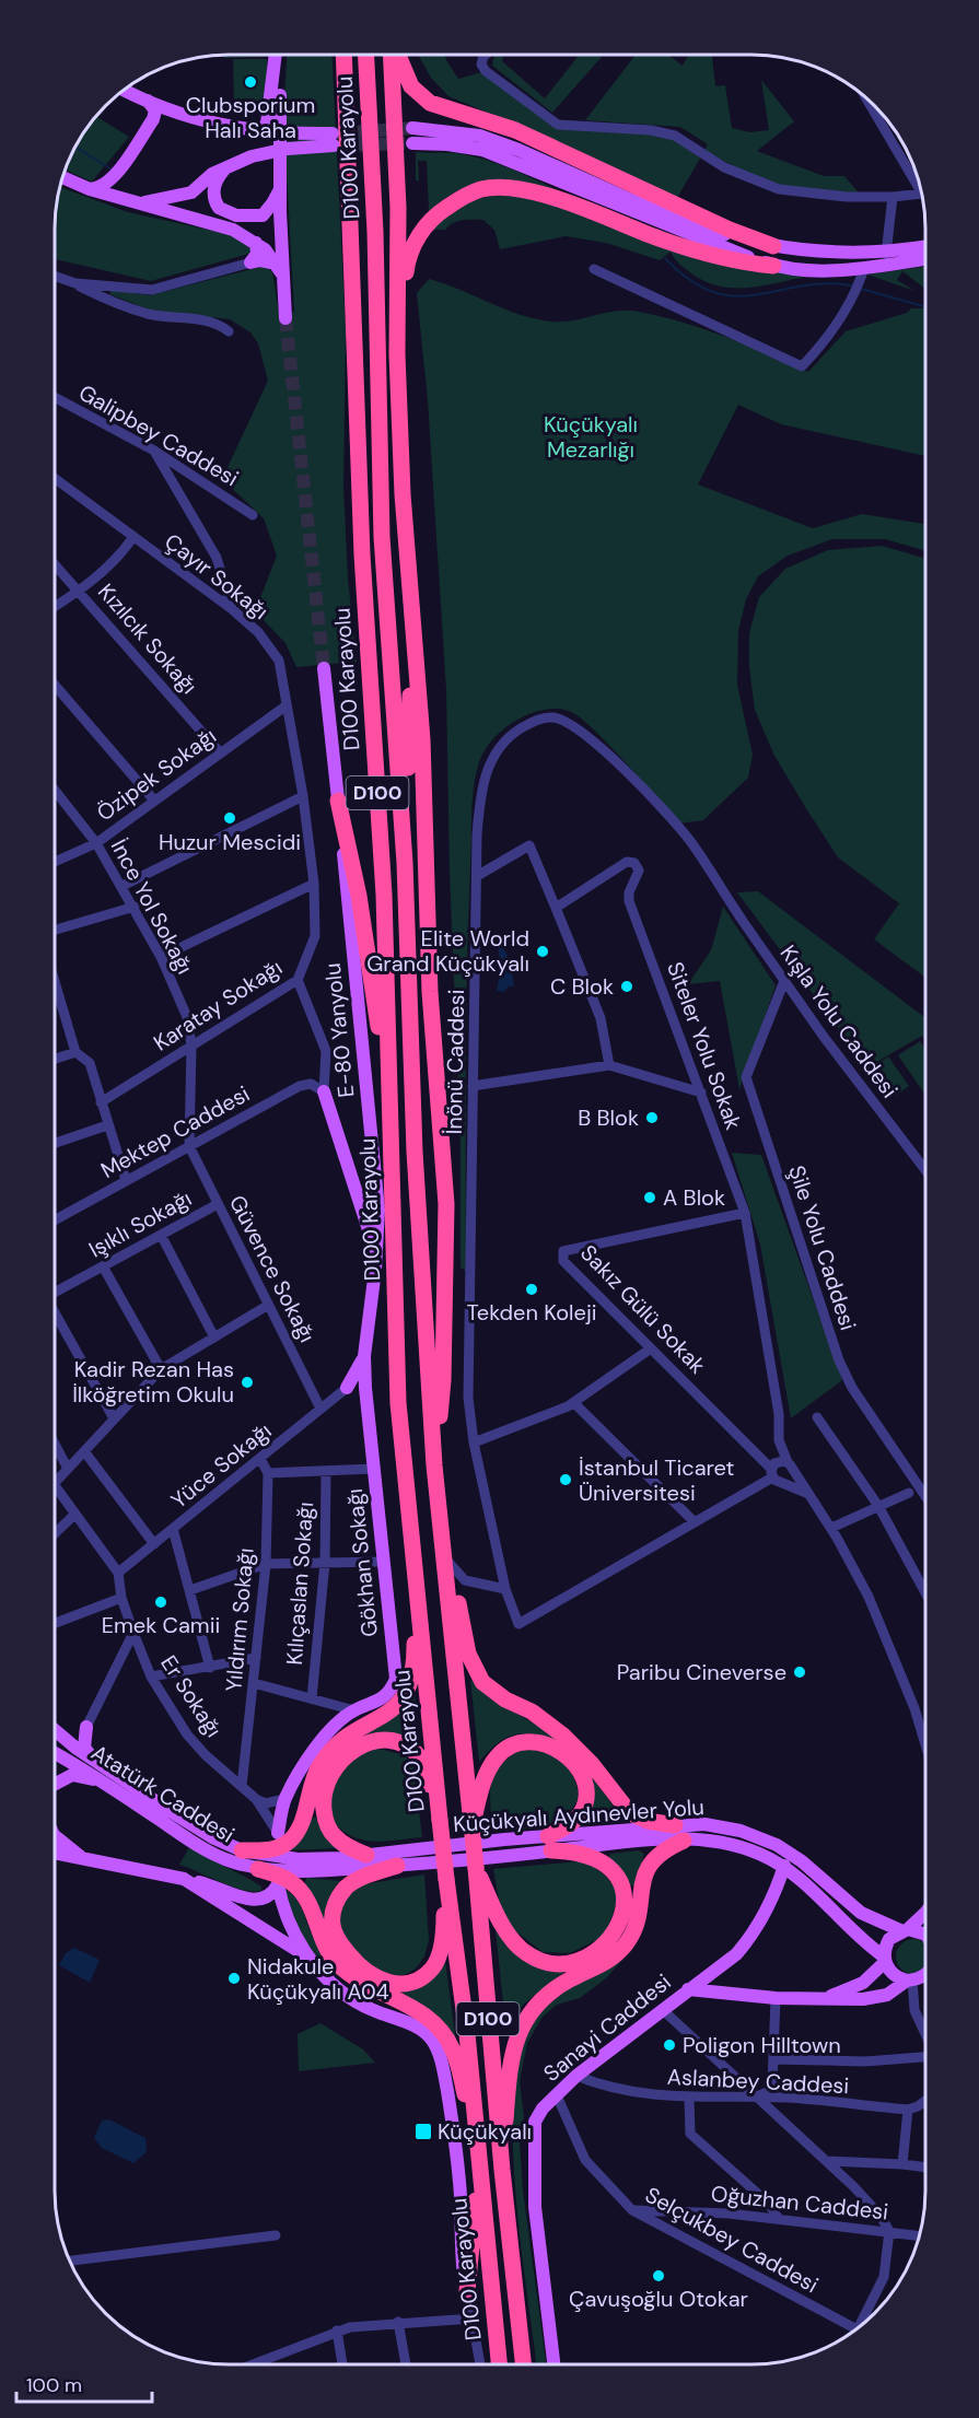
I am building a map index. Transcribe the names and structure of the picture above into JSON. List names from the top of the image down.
{
  "streets": {
    "highway": ["D100 Karayolu", "D100"],
    "main road": [
      "E-80 Yanyolu",
      "Gökhan Sokağı",
      "Atatürk Caddesi",
      "Küçükyalı Aydınevler Yolu",
      "Sanayi Caddesi"
    ],
    "street": [
      "Galipbey Caddesi",
      "Çayır Sokağı",
      "Kızılcık Sokağı",
      "Özipek Sokağı",
      "İnce Yol Sokağı",
      "Karatay Sokağı",
      "Kışla Yolu Caddesi",
      "Siteler Yolu Sokak",
      "İnönü Caddesi",
      "Mektep Caddesi",
      "Işıklı Sokağı",
      "Şile Yolu Caddesi",
      "Güvence Sokağı",
      "Sakız Gülü Sokak",
      "Yüce Sokağı",
      "Kılıçaslan Sokağı",
      "Yıldırım Sokağı",
      "Er Sokağı",
      "Aslanbey Caddesi",
      "Oğuzhan Caddesi",
      "Selçukbey Caddesi"
    ]
  },
  "crossings": [
    ["Çayır Sokağı", "Özipek Sokağı"],
    ["Çayır Sokağı", "Karatay Sokağı"],
    ["Kızılcık Sokağı", "Özipek Sokağı"],
    ["Özipek Sokağı", "İnce Yol Sokağı"],
    ["İnce Yol Sokağı", "Karatay Sokağı"],
    ["İnce Yol Sokağı", "Mektep Caddesi"],
    ["İnce Yol Sokağı", "Güvence Sokağı"],
    ["Kışla Yolu Caddesi", "İnönü Caddesi"],
    ["Kışla Yolu Caddesi", "Şile Yolu Caddesi"],
    ["E-80 Yanyolu", "Gökhan Sokağı"],
    ["Siteler Yolu Sokak", "Sakız Gülü Sokak"],
    ["Mektep Caddesi", "Güvence Sokağı"],
    ["Işıklı Sokağı", "Güvence Sokağı"],
    ["Güvence Sokağı", "Yüce Sokağı"],
    ["Yüce Sokağı", "Yıldırım Sokağı"],
    ["Yüce Sokağı", "Er Sokağı"],
    ["Yıldırım Sokağı", "Er Sokağı"],
    ["Atatürk Caddesi", "Küçükyalı Aydınevler Yolu"],
    ["Küçükyalı Aydınevler Yolu", "Sanayi Caddesi"],
    ["Sanayi Caddesi", "Aslanbey Caddesi"],
    ["Sanayi Caddesi", "Selçukbey Caddesi"],
    ["Oğuzhan Caddesi", "Selçukbey Caddesi"]
  ],
  "parks": ["Küçükyalı Mezarlığı"],
  "places": {
    "other": [
      "Clubsporium Halı Saha",
      "Huzur Mescidi",
      "Elite World Grand Küçükyalı",
      "C Blok",
      "B Blok",
      "A Blok",
      "Tekden Koleji",
      "Kadir Rezan Has İlköğretim Okulu",
      "İstanbul Ticaret Üniversitesi",
      "Emek Camii",
      "Paribu Cineverse",
      "Nidakule Küçükyalı A04",
      "Poligon Hilltown",
      "Çavuşoğlu Otokar"
    ],
    "transit": ["Küçükyalı"]
  },
  "scale_bar": "100 m"
}
